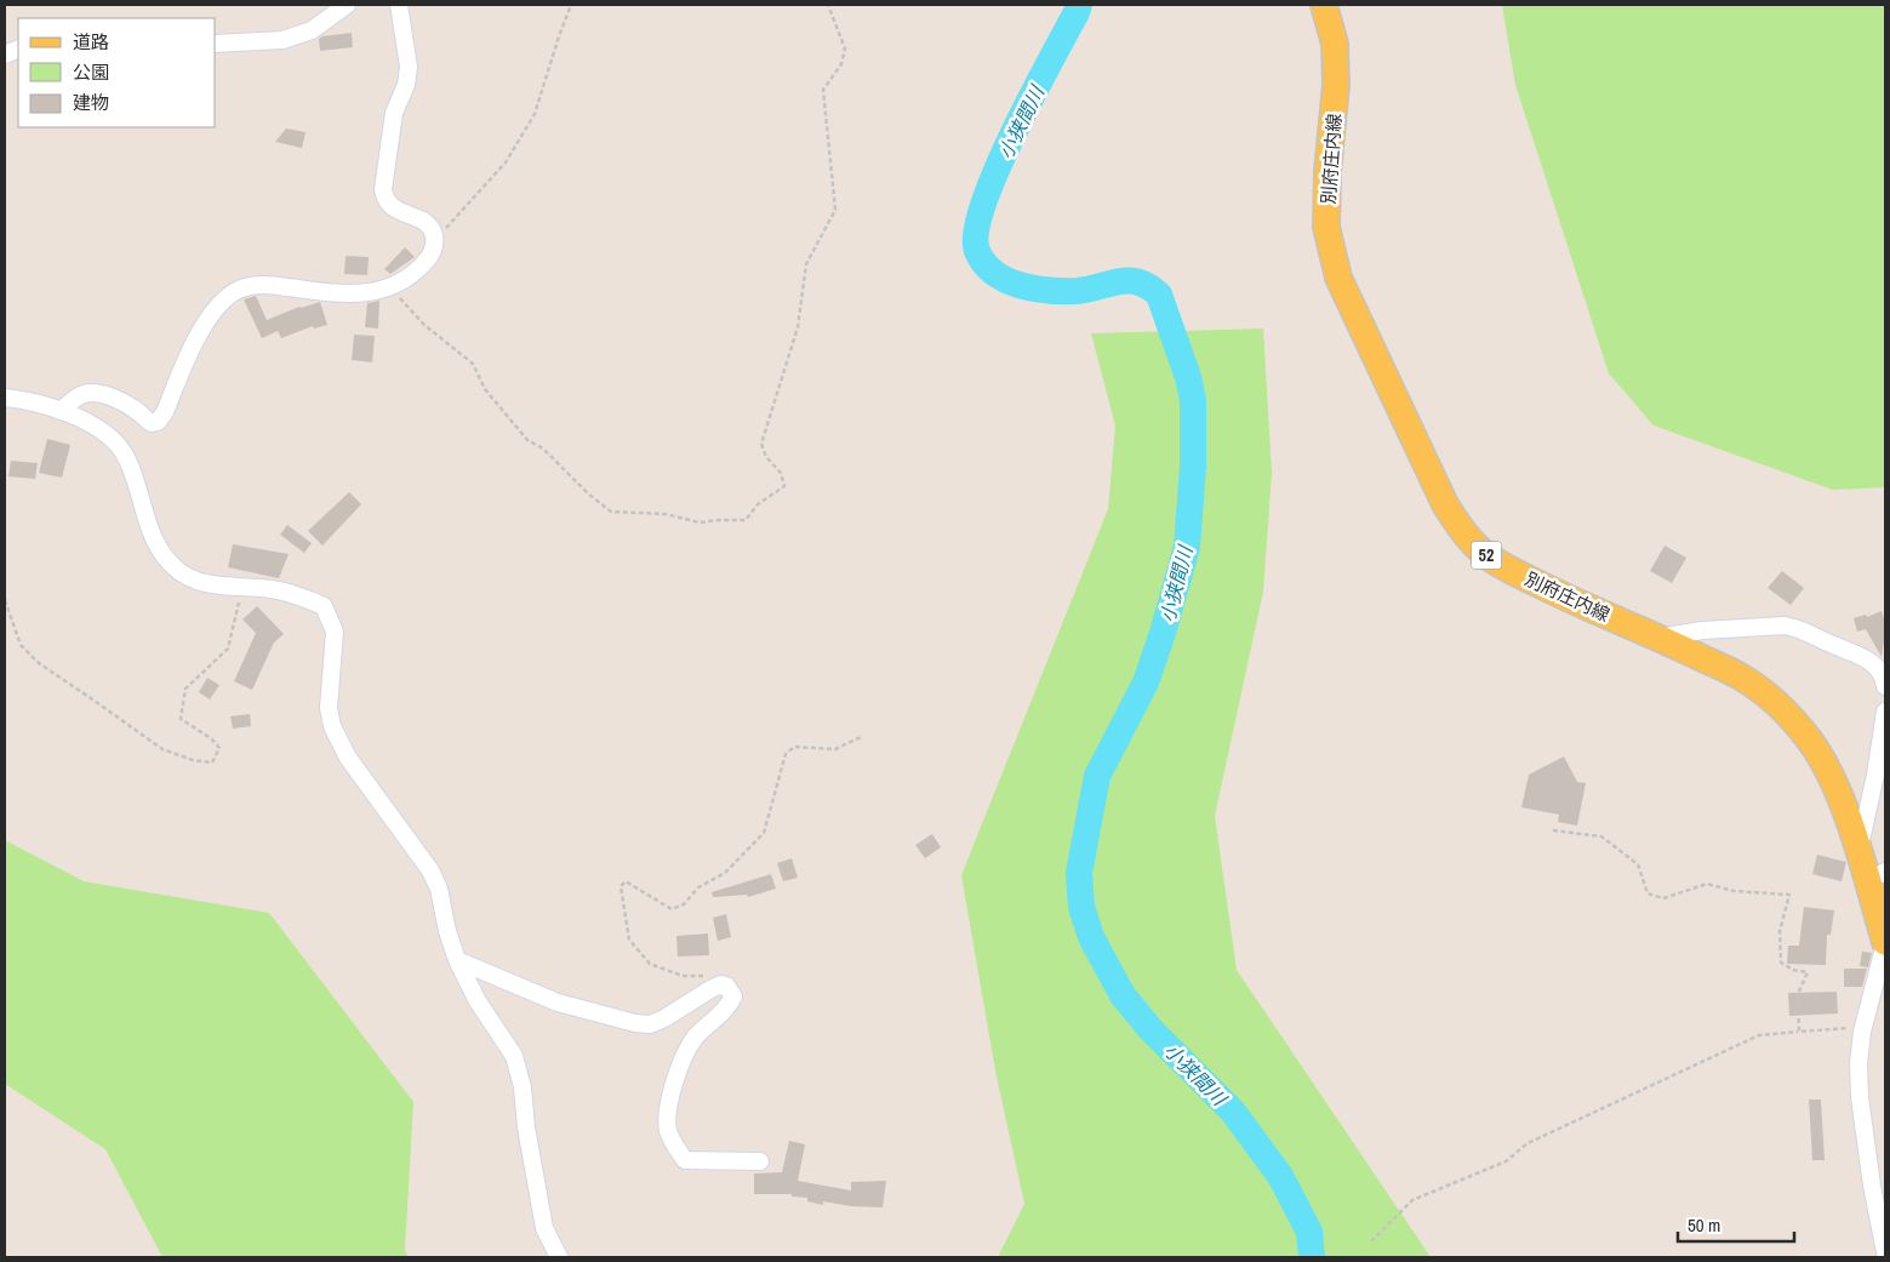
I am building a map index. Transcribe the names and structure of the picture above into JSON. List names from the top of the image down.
{
  "streets": {
    "main road": ["別府庄内線", "52"]
  },
  "water": ["小狭間川"],
  "legend": ["道路", "公園", "建物"],
  "scale_bar": "50 m"
}
